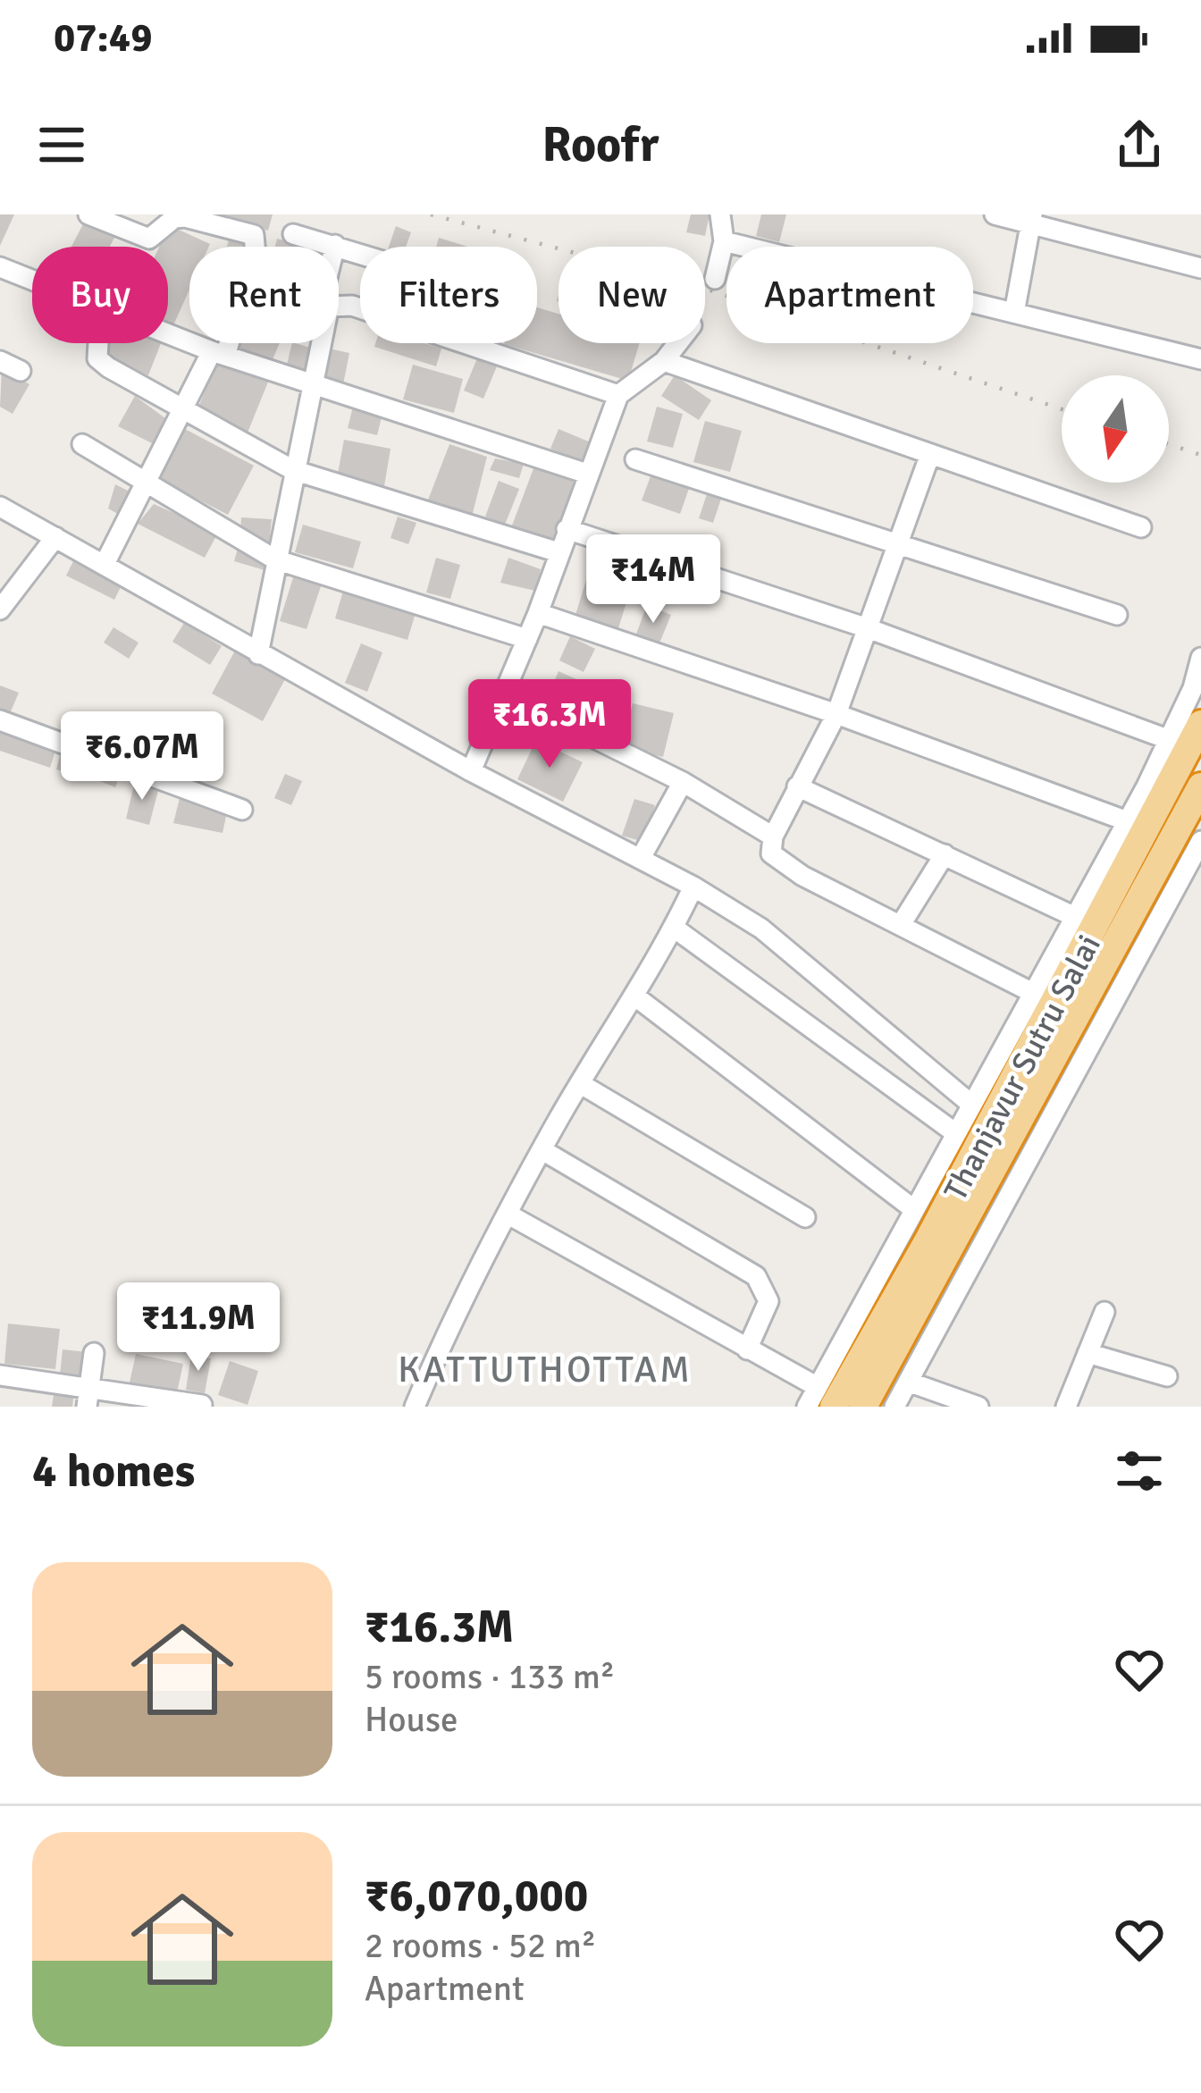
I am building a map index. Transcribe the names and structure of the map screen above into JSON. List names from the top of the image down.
{
  "streets": {
    "highway": ["Thanjavur Sutru Salai"]
  },
  "districts": ["KATTUTHOTTAM"],
  "north": "bottom",
  "page": {
    "status": "07:49",
    "header": "Roofr",
    "chip": [
      "Buy",
      "Rent",
      "Filters",
      "New",
      "Apartment"
    ],
    "price": [
      "₹14M",
      "₹16.3M",
      "₹6.07M",
      "₹11.9M"
    ],
    "heading": "4 homes",
    "list": [
      {
        "name": "₹16.3M",
        "note": "5 rooms · 133 m² · House"
      },
      {
        "name": "₹6,070,000",
        "note": "2 rooms · 52 m² · Apartment"
      }
    ]
  }
}
